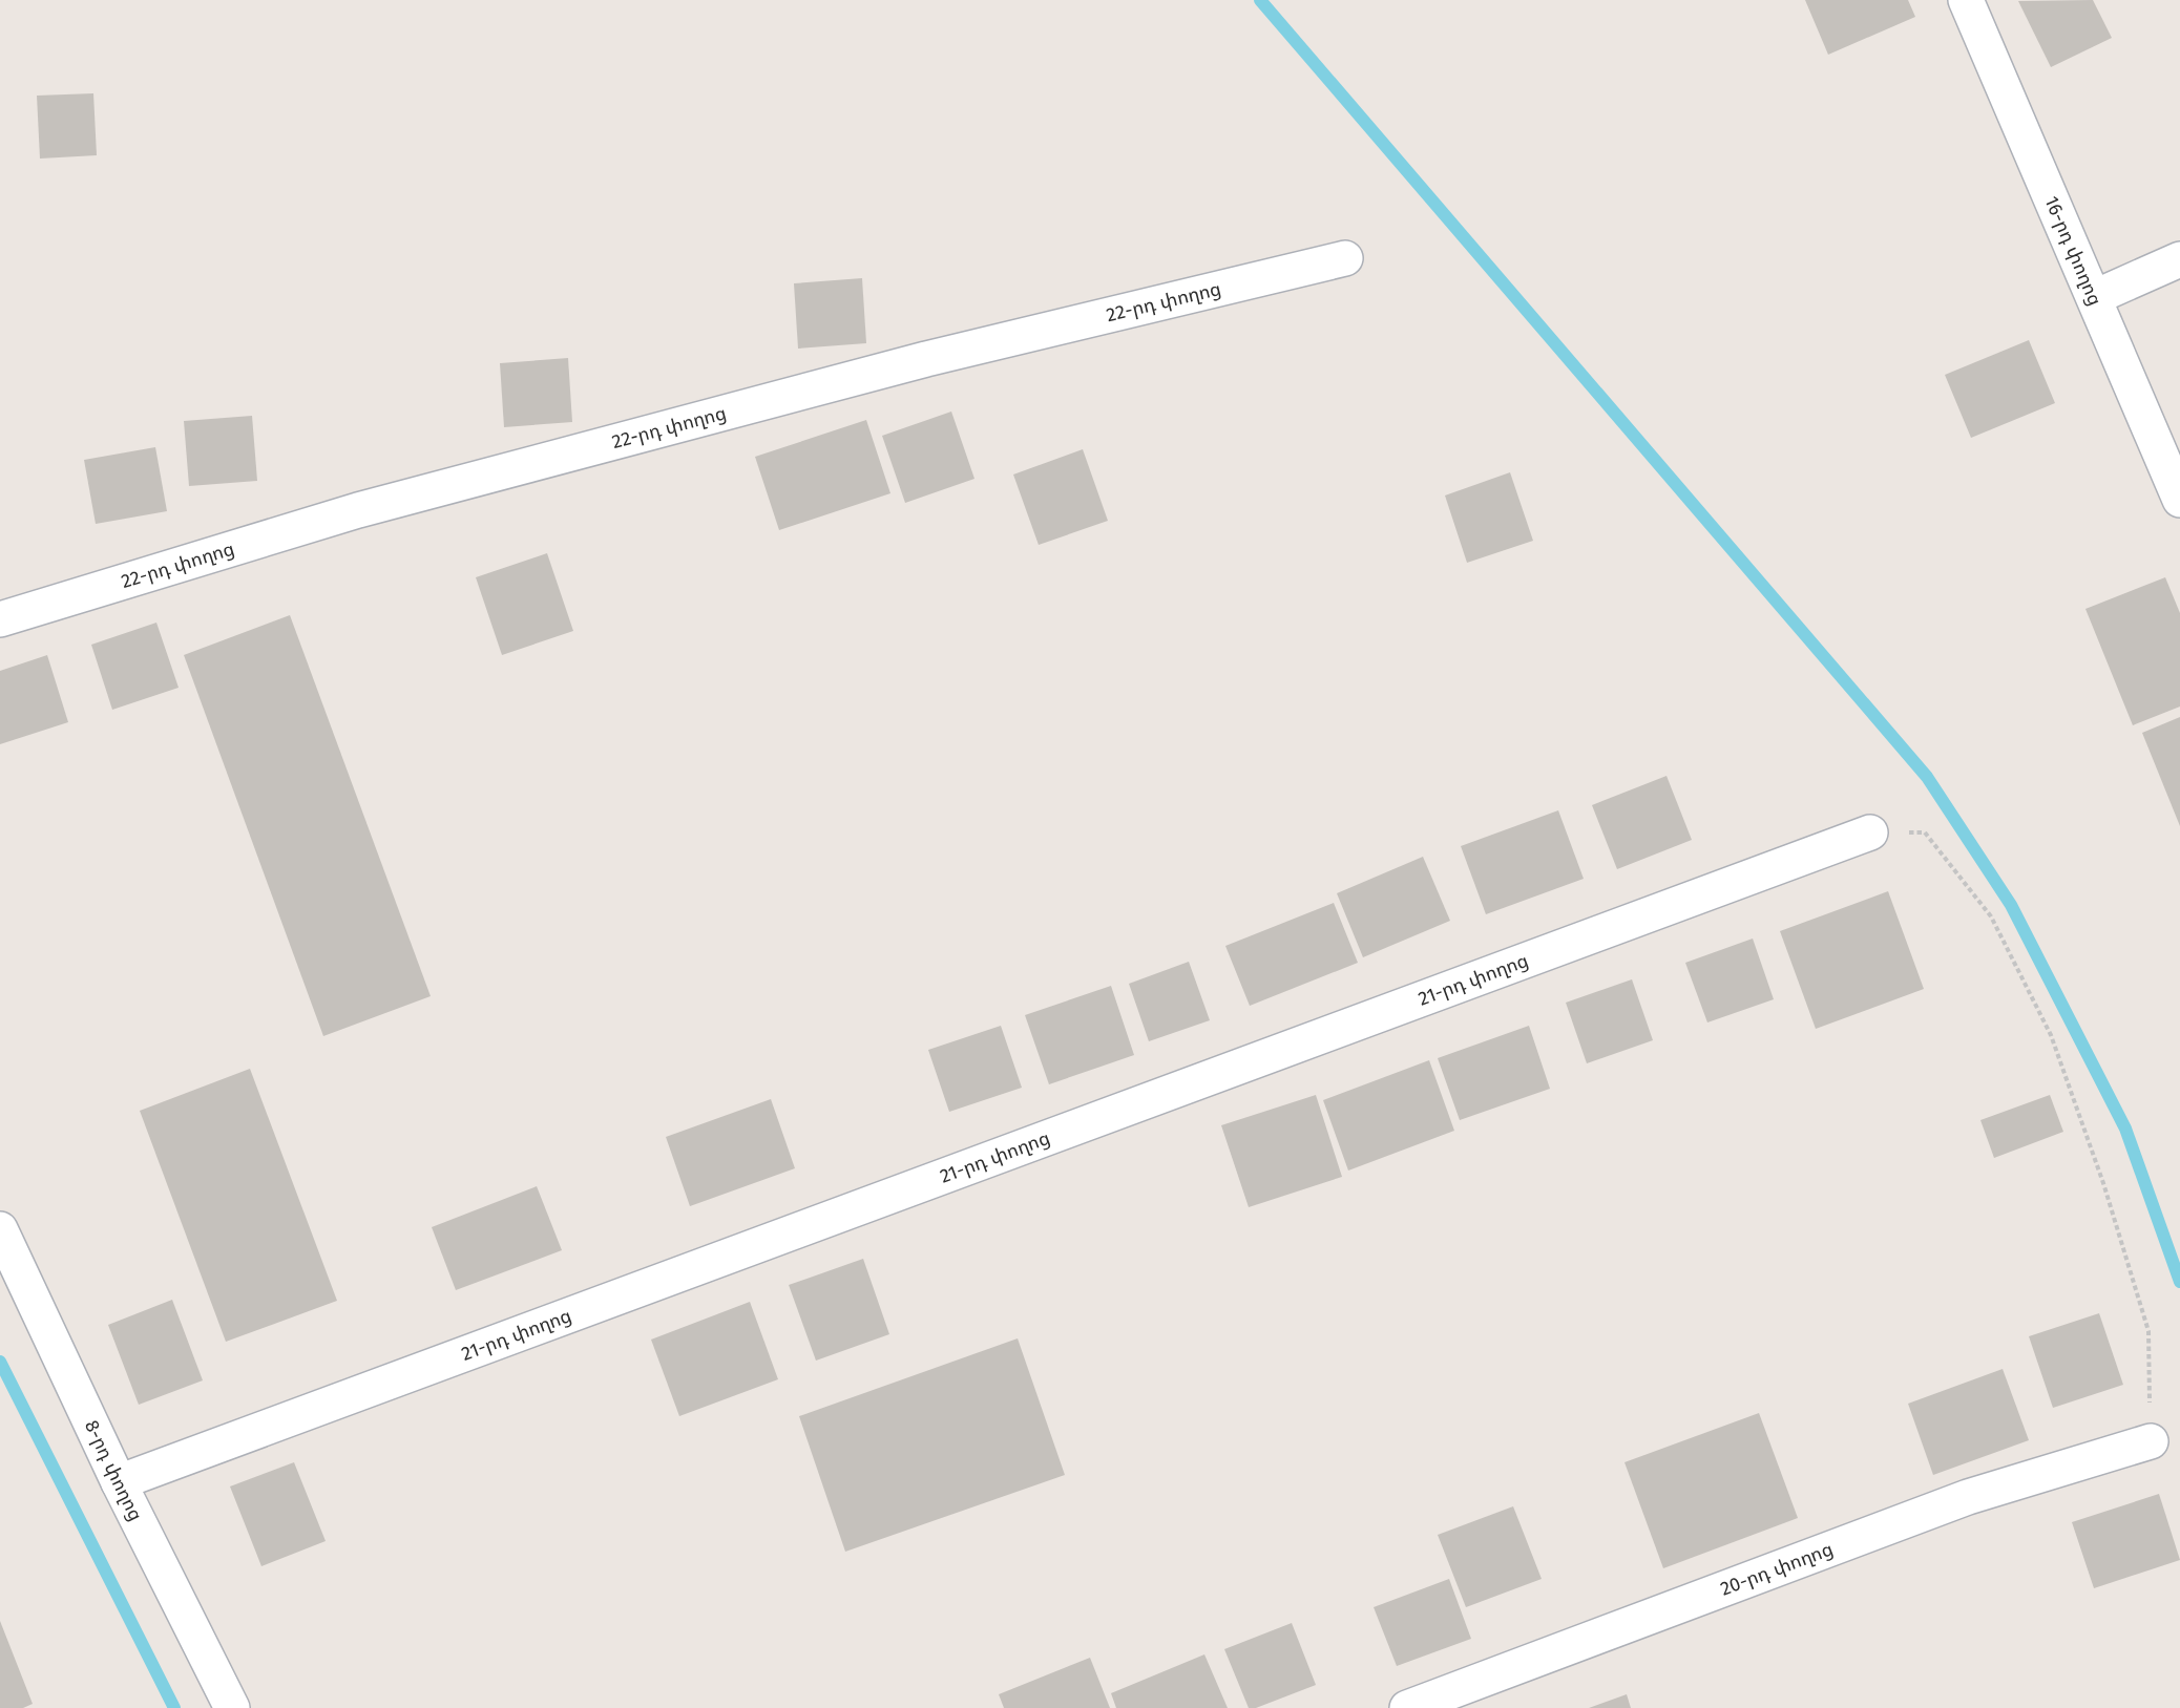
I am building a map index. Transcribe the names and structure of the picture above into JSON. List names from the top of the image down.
{
  "streets": {
    "street": [
      "16-րդ փողոց",
      "22-րդ փողոց",
      "21-րդ փողոց",
      "8-րդ փողոց",
      "20-րդ փողոց"
    ]
  },
  "crossings": [
    ["21-րդ փողոց", "8-րդ փողոց"]
  ]
}
